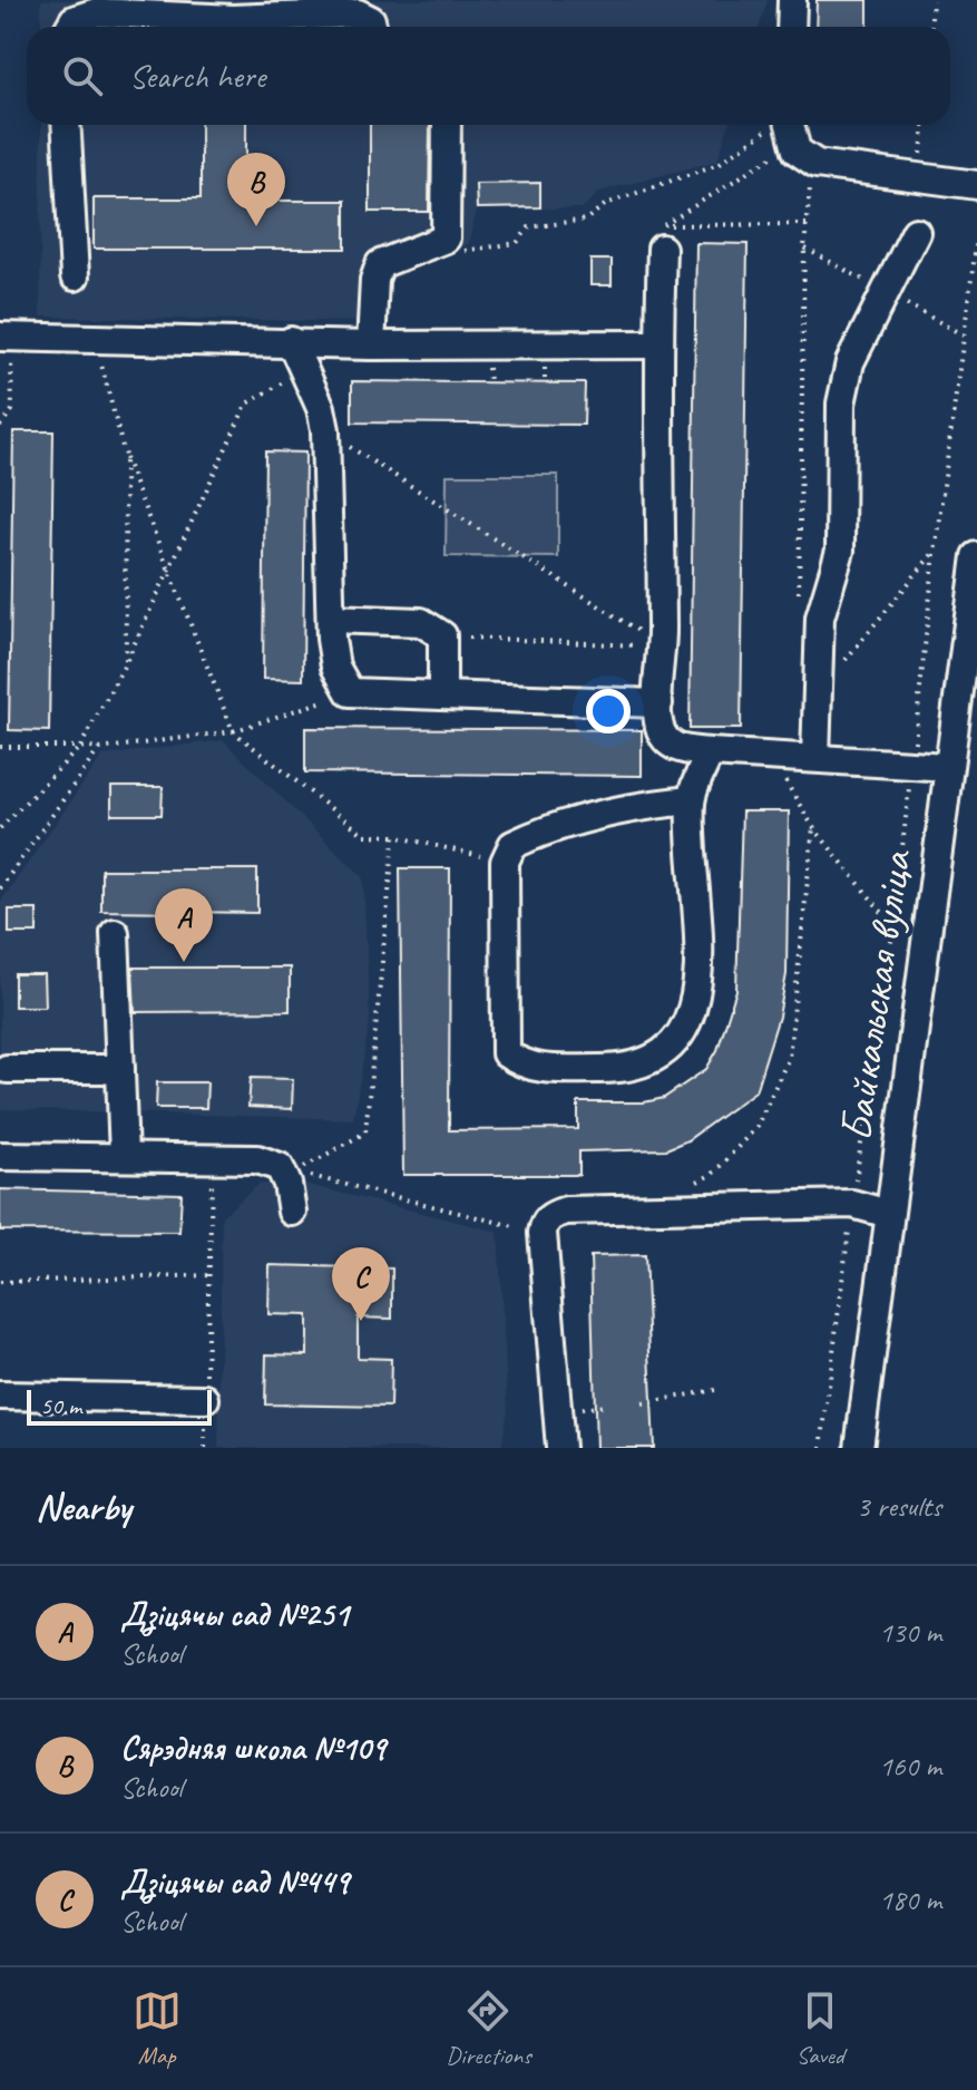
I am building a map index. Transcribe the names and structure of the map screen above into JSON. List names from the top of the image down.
{
  "streets": {
    "street": ["Байкальская вуліца"]
  },
  "scale_bar": "50 m",
  "page": {
    "search": "Search here",
    "pins": ["B", "A", "C"],
    "scale": "50 m",
    "heading": ["Nearby", "3 results"],
    "list": [
      {
        "mark": "A",
        "name": "Дзіцячы сад №251",
        "note": "School",
        "value": "130 m"
      },
      {
        "mark": "B",
        "name": "Сярэдняя школа №109",
        "note": "School",
        "value": "160 m"
      },
      {
        "mark": "C",
        "name": "Дзіцячы сад №449",
        "note": "School",
        "value": "180 m"
      }
    ],
    "nav": ["Map", "Directions", "Saved"]
  }
}
